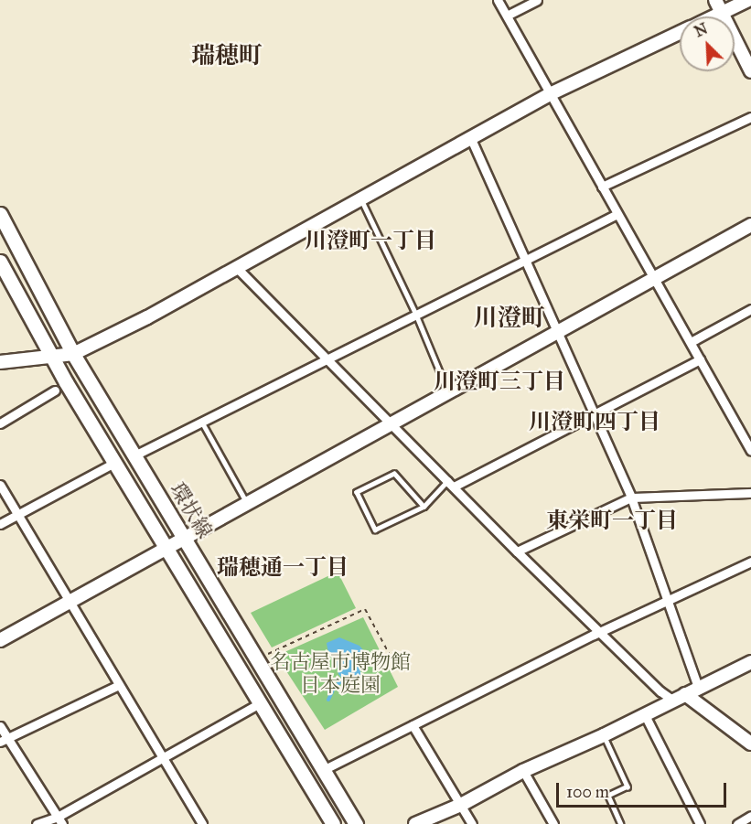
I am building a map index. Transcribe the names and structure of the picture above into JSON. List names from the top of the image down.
{
  "streets": {
    "main road": ["環状線"]
  },
  "districts": [
    "瑞穂町",
    "川澄町一丁目",
    "川澄町",
    "川澄町三丁目",
    "川澄町四丁目",
    "東栄町一丁目",
    "瑞穂通一丁目"
  ],
  "parks": ["名古屋市博物館 日本庭園"],
  "scale_bar": "100 m",
  "north": "top left"
}
